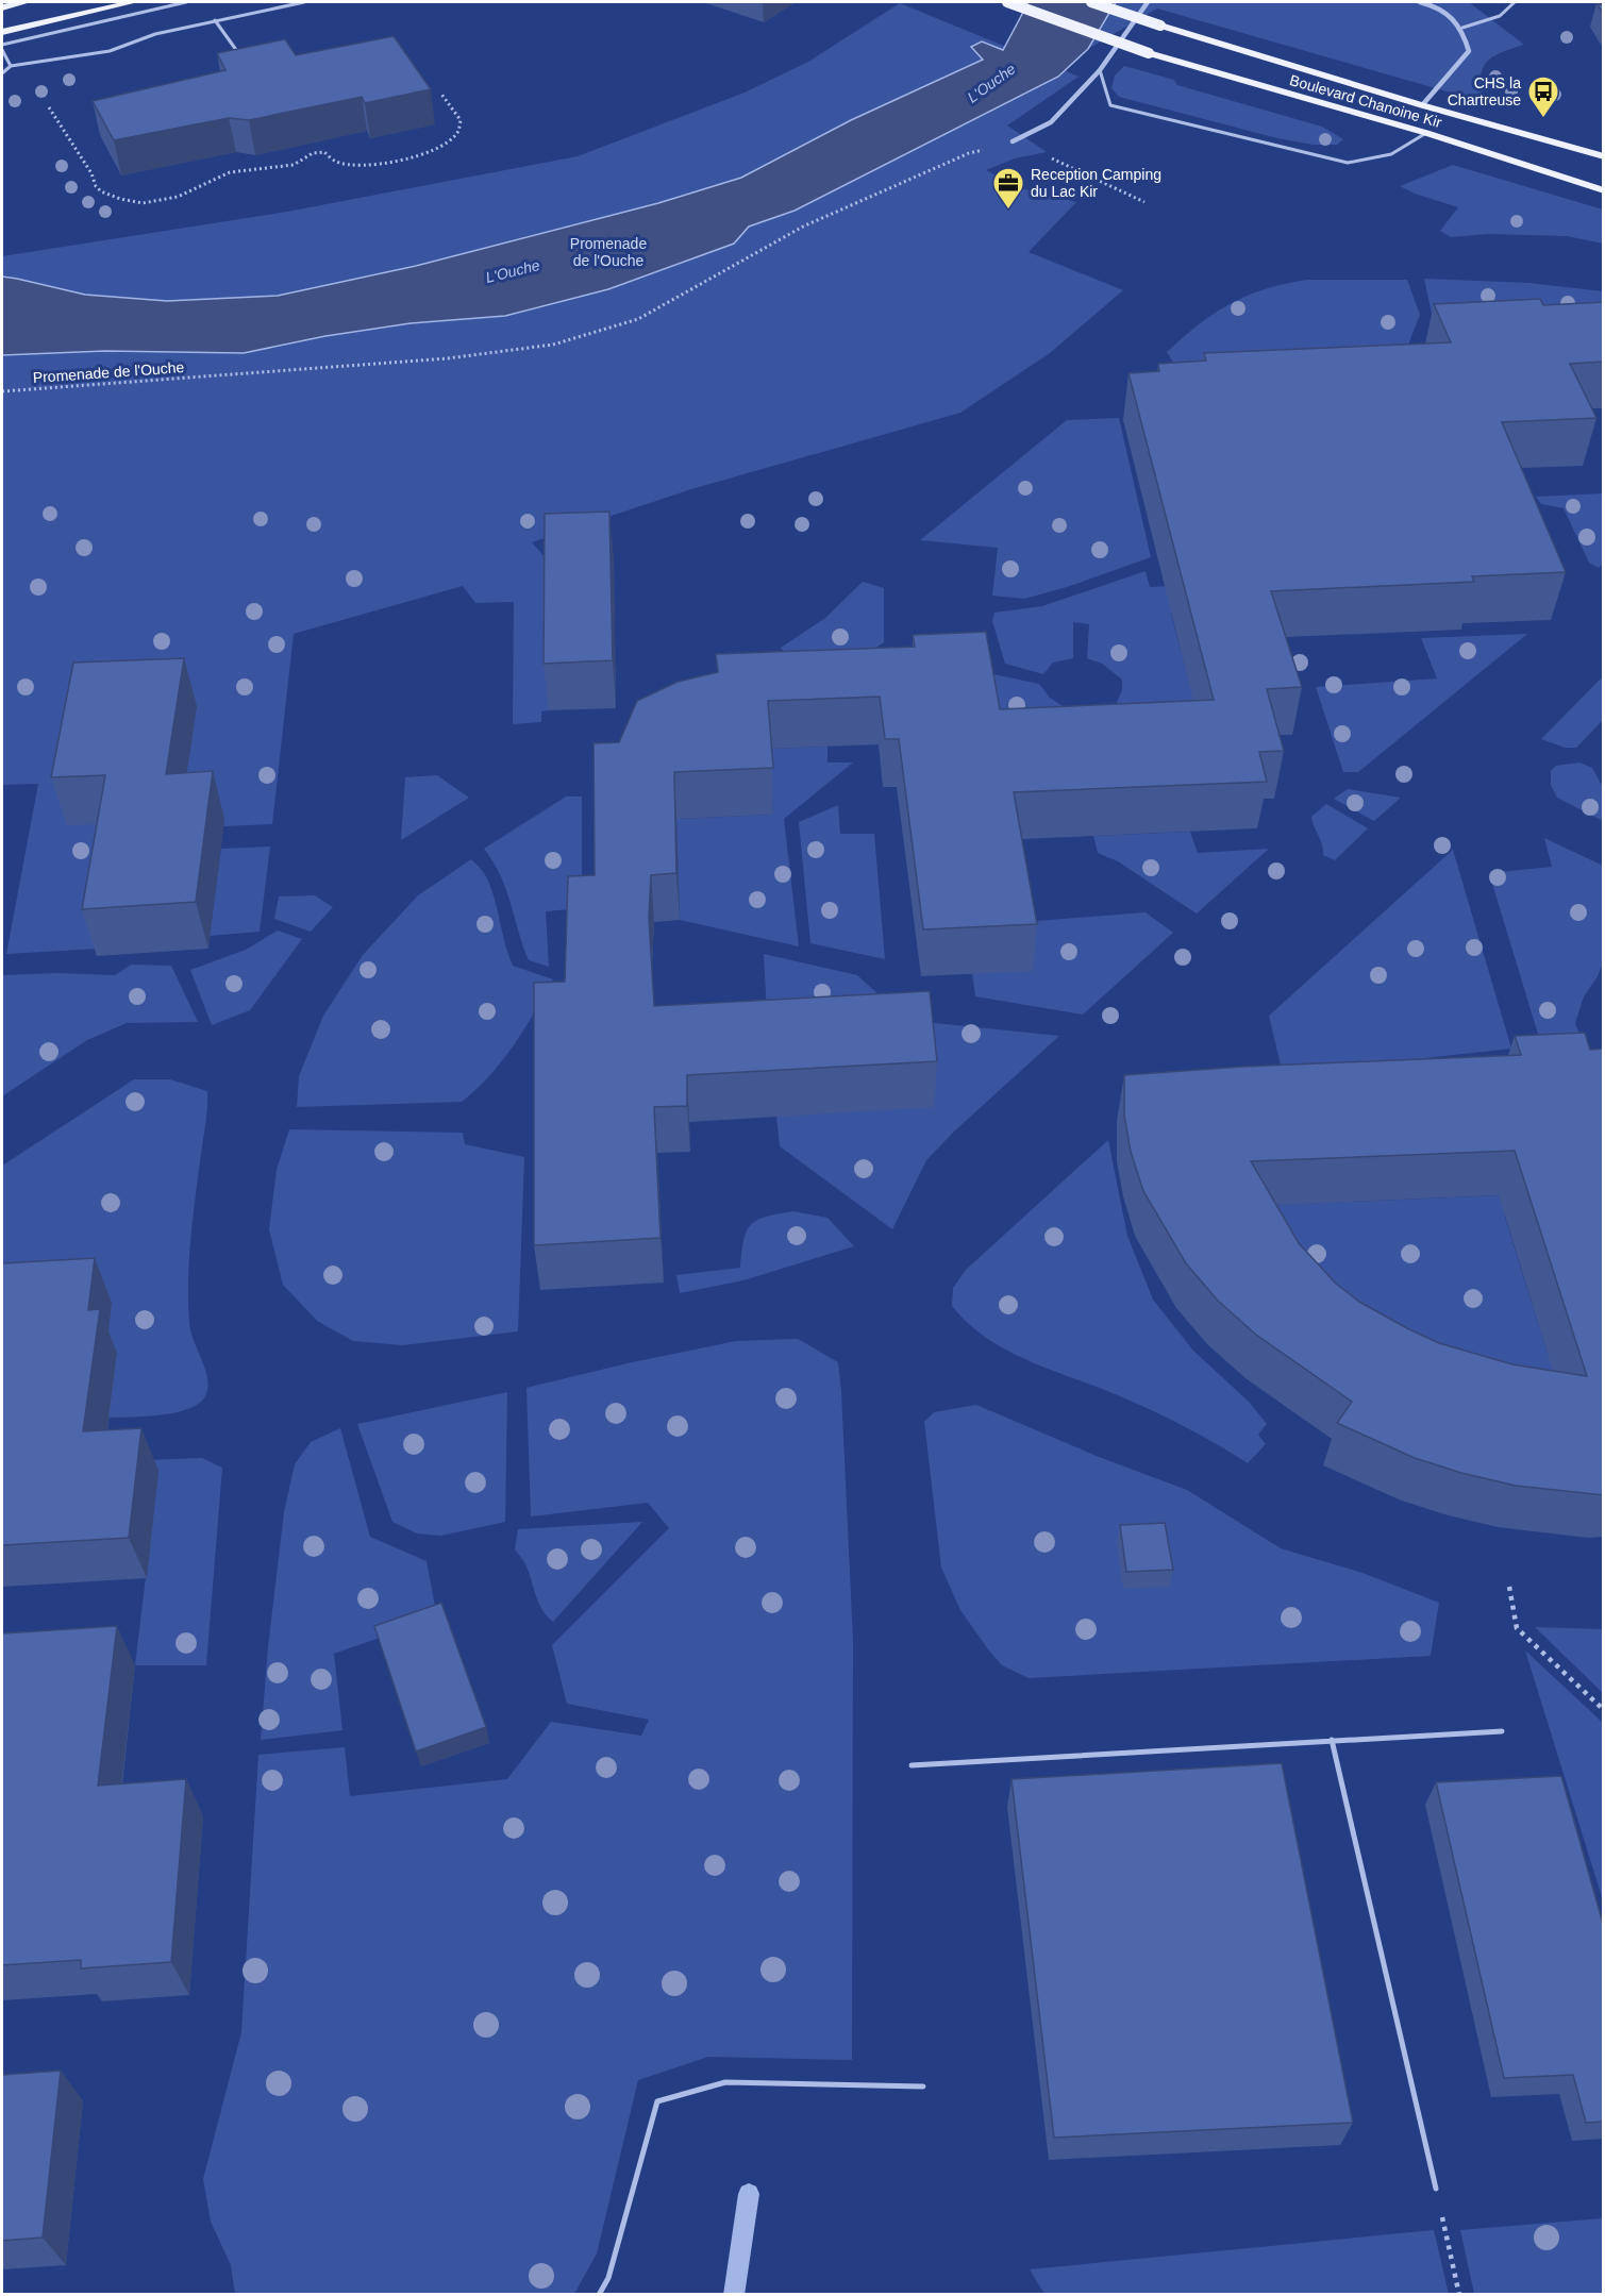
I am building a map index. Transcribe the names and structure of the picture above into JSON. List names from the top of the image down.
{
  "streets": {
    "main road": ["Boulevard Chanoine Kir"],
    "path": ["Promenade de l'Ouche"]
  },
  "water": ["L'Ouche"],
  "parks": ["Promenade de l'Ouche"],
  "places": {
    "bus stop": ["CHS la Chartreuse"],
    "office": ["Reception Camping du Lac Kir"]
  }
}
